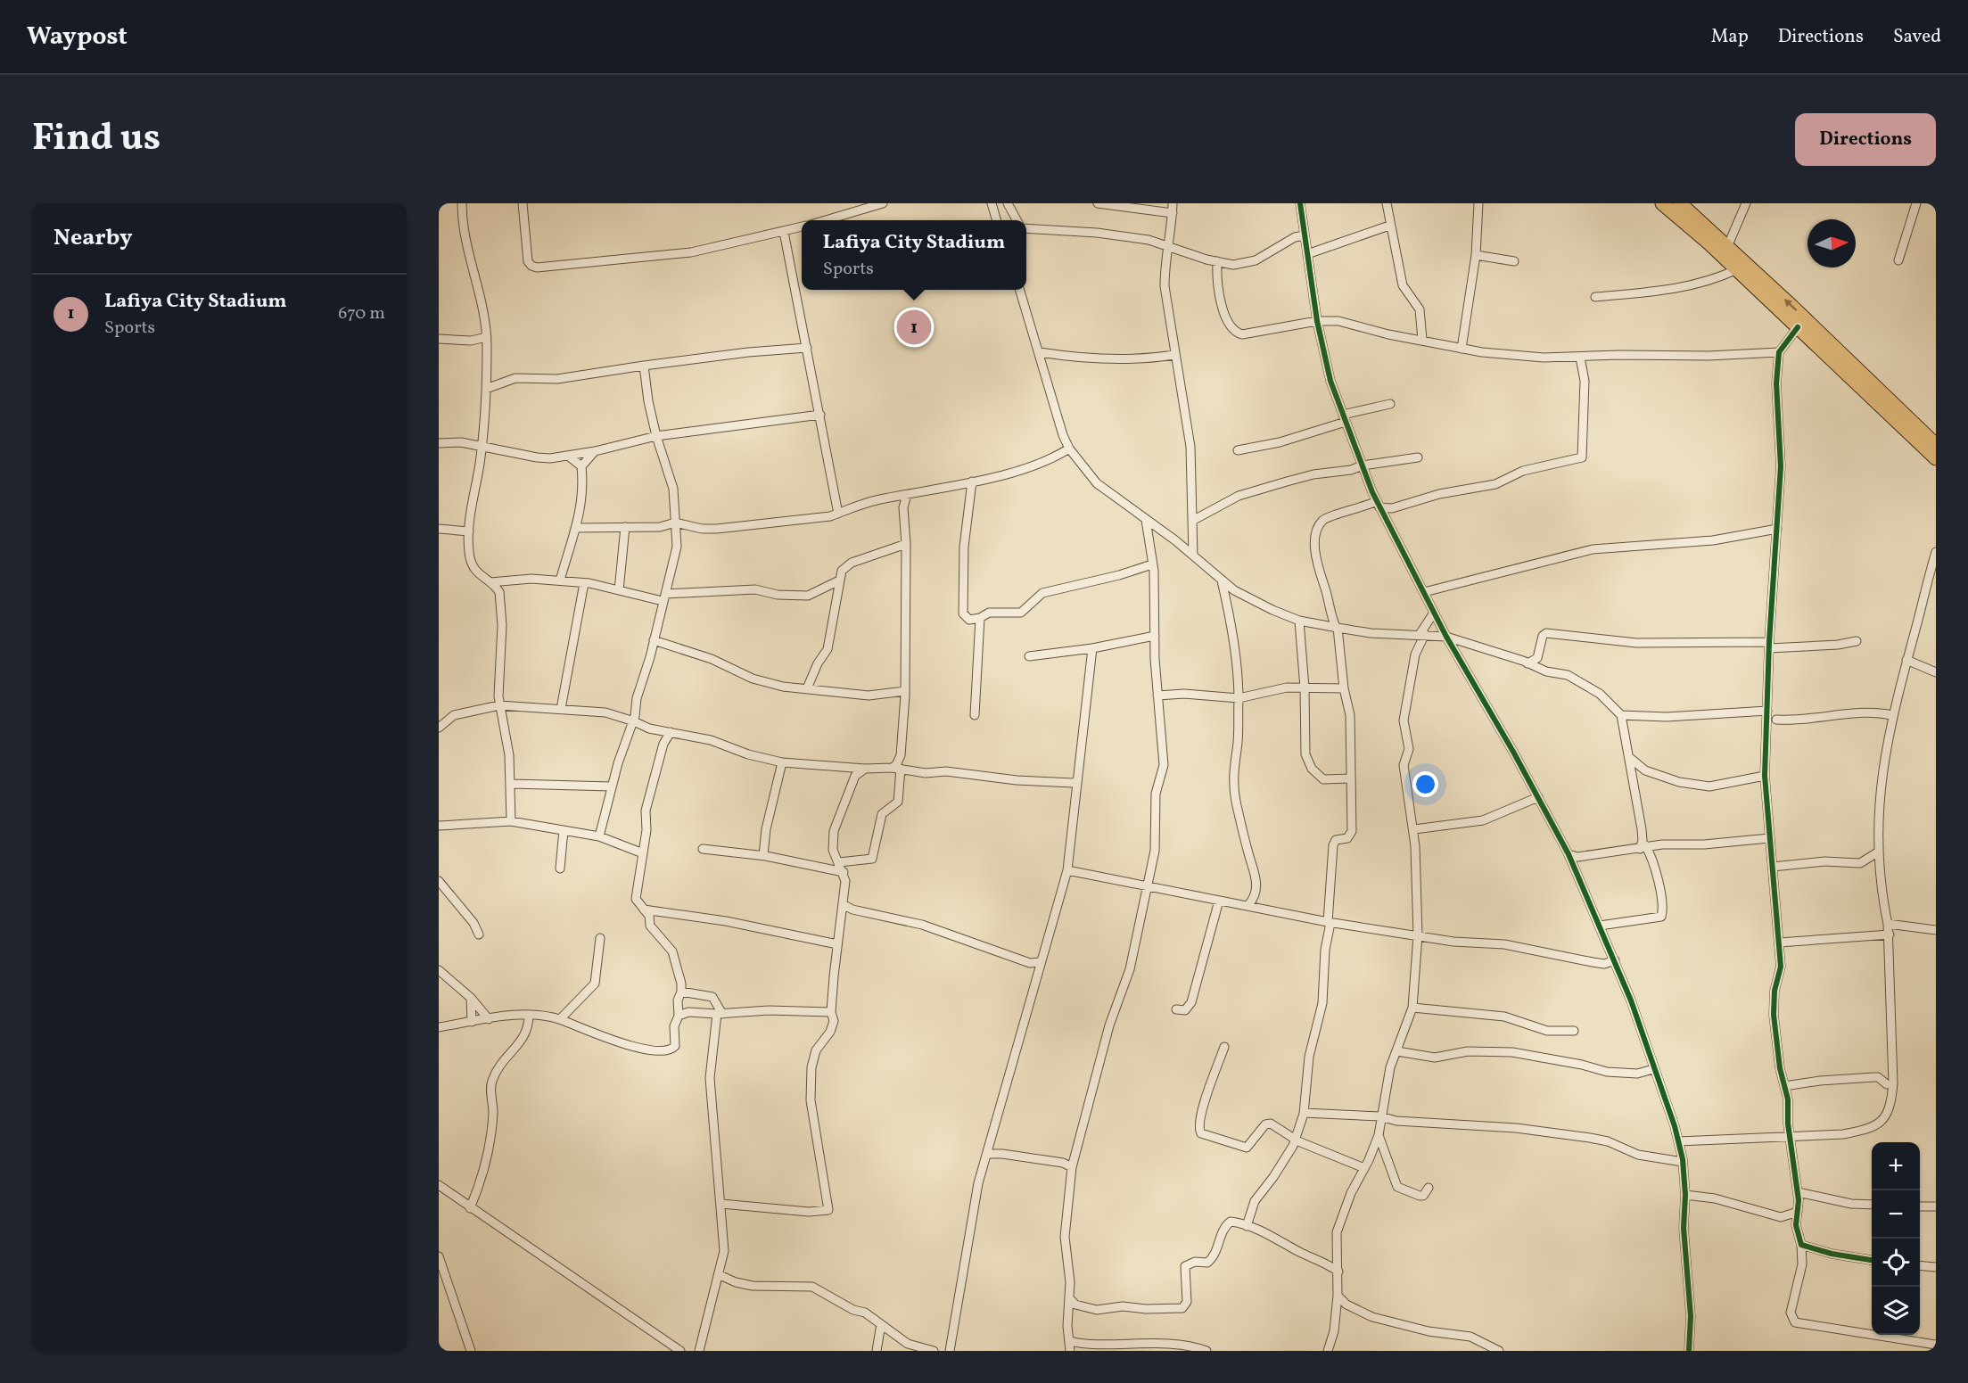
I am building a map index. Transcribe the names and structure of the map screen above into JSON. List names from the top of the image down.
{
  "north": "right",
  "page": {
    "header": "Waypost",
    "nav": ["Map", "Directions", "Saved"],
    "title": "Find us",
    "buttons": "Directions",
    "heading": "Nearby",
    "popup": ["Lafiya City Stadium", "Sports"],
    "list": [
      {
        "mark": "1",
        "name": "Lafiya City Stadium",
        "note": "Sports",
        "value": "670 m"
      }
    ],
    "pins": "1",
    "map_buttons": ["+", "−"]
  }
}
